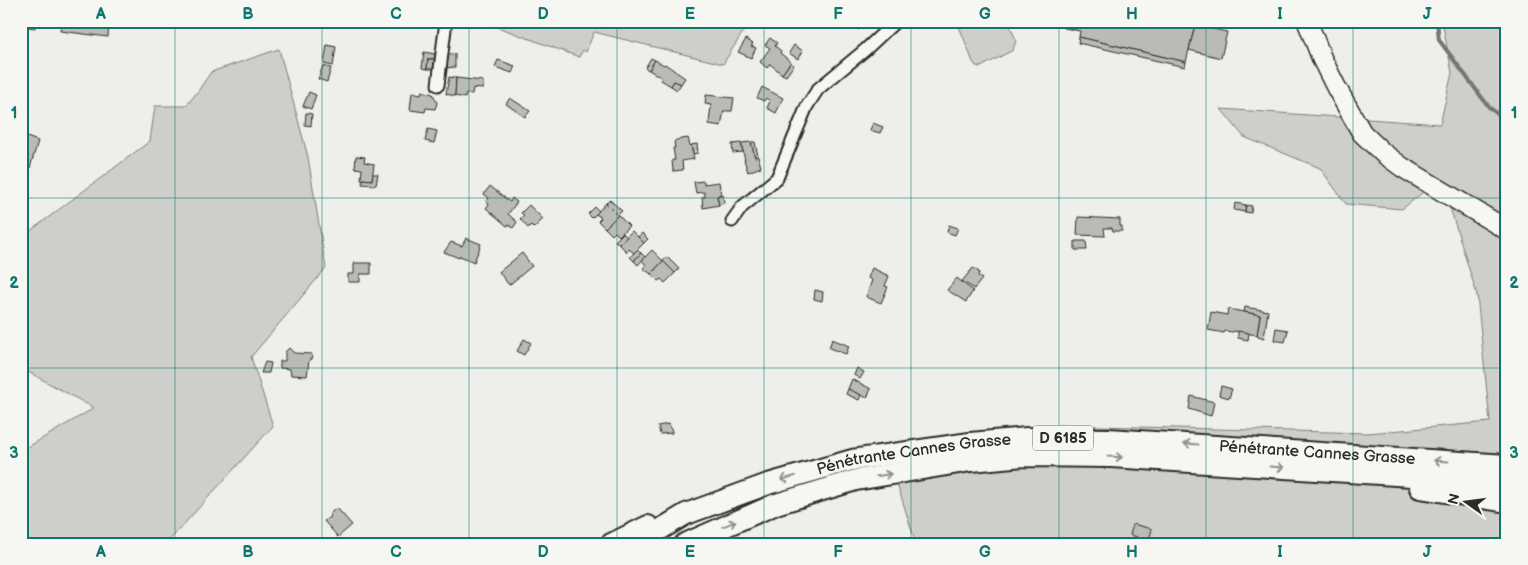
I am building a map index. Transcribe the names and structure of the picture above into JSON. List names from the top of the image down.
{
  "streets": {
    "highway": ["D 6185", "Pénétrante Cannes Grasse"]
  },
  "north": "left",
  "grid": {
    "columns": [
      "A",
      "B",
      "C",
      "D",
      "E",
      "F",
      "G",
      "H",
      "I",
      "J"
    ],
    "rows": ["1", "2", "3"]
  }
}
